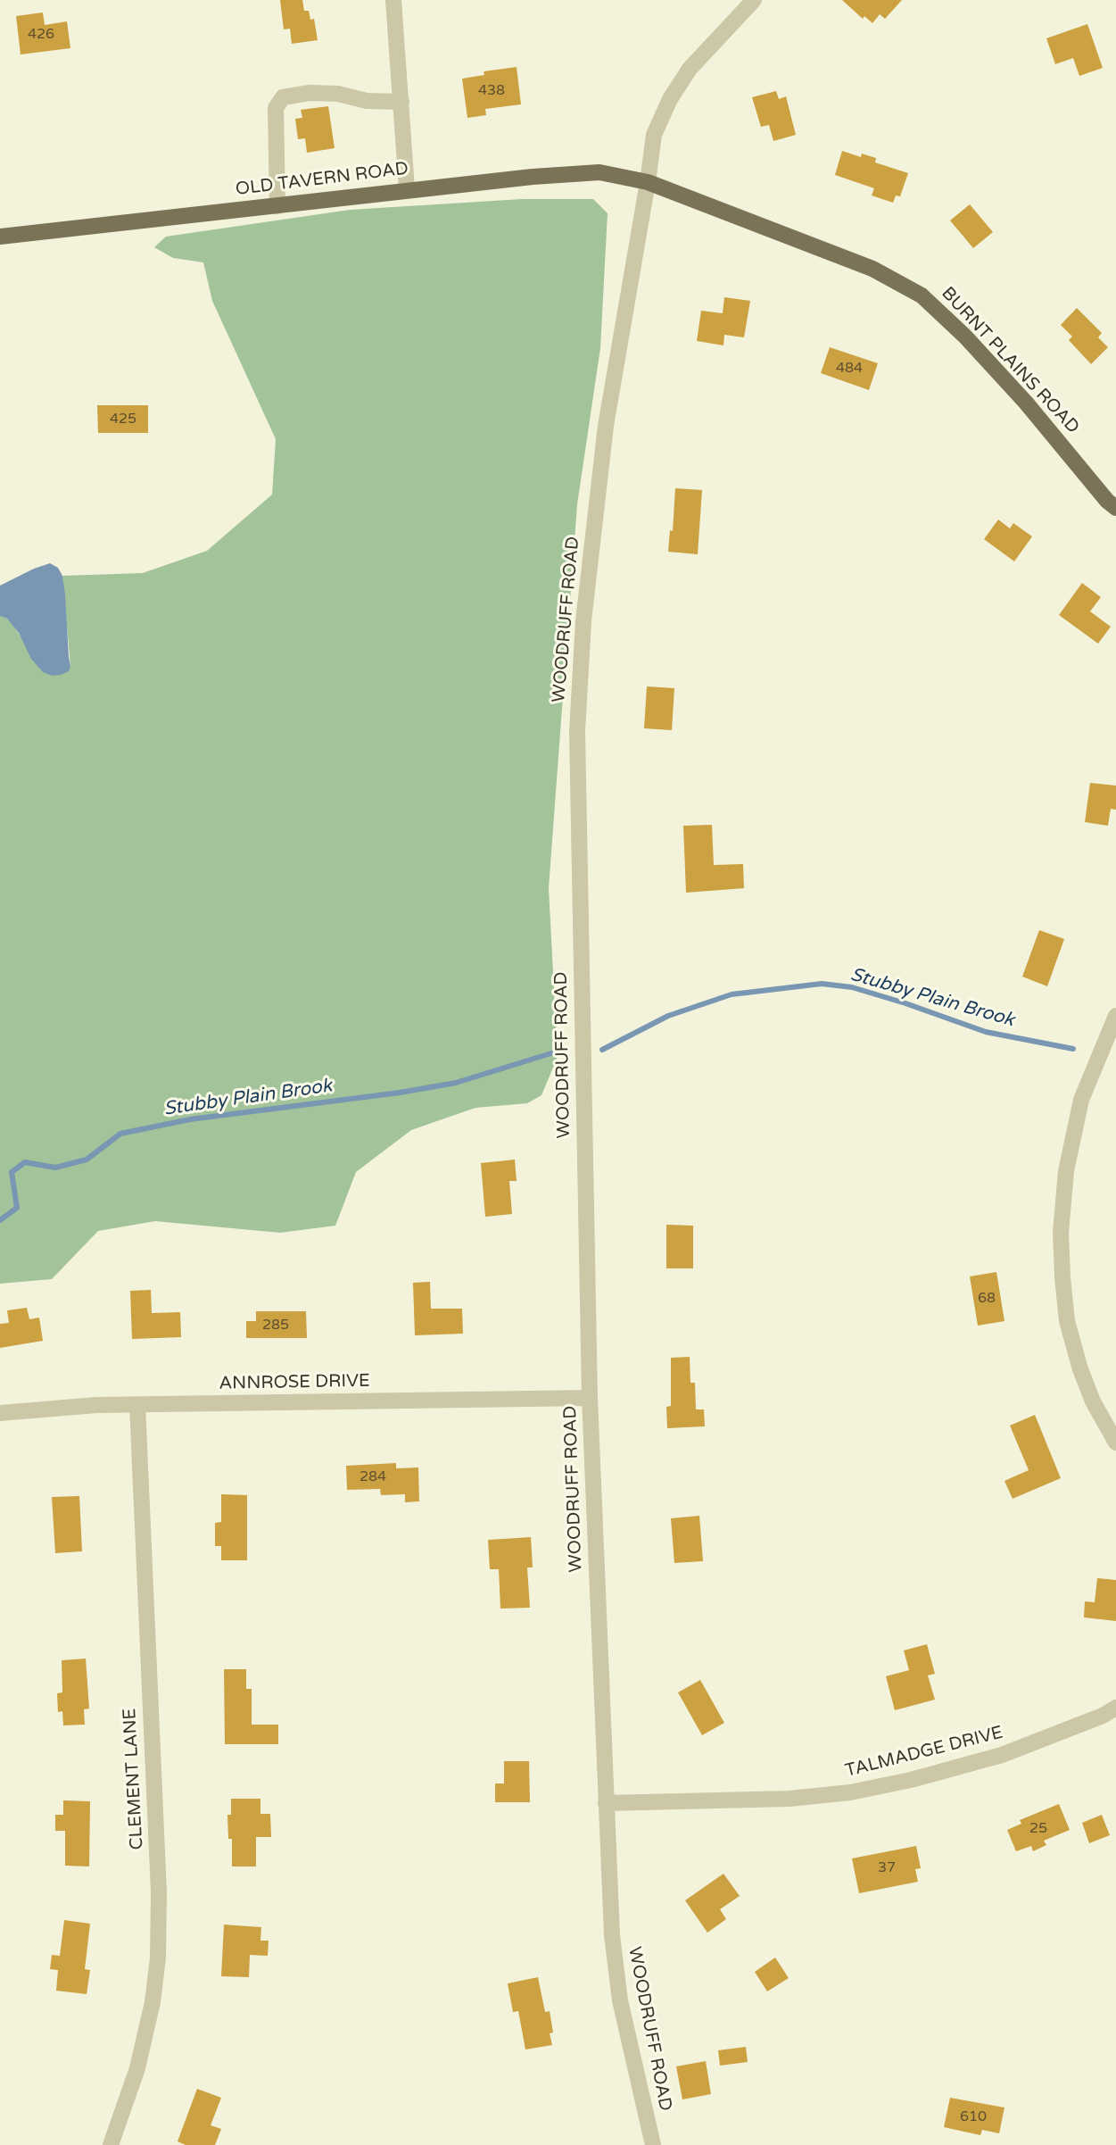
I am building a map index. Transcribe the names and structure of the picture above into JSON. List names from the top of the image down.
{
  "streets": {
    "main road": ["OLD TAVERN ROAD", "BURNT PLAINS ROAD"],
    "street": [
      "WOODRUFF ROAD",
      "ANNROSE DRIVE",
      "TALMADGE DRIVE",
      "CLEMENT LANE"
    ]
  },
  "crossings": [
    ["OLD TAVERN ROAD", "BURNT PLAINS ROAD"],
    ["OLD TAVERN ROAD", "WOODRUFF ROAD"],
    ["BURNT PLAINS ROAD", "WOODRUFF ROAD"],
    ["WOODRUFF ROAD", "ANNROSE DRIVE"],
    ["WOODRUFF ROAD", "TALMADGE DRIVE"],
    ["ANNROSE DRIVE", "CLEMENT LANE"]
  ],
  "water": ["Stubby Plain Brook"],
  "house_numbers": [
    "426",
    "438",
    "484",
    "425",
    "68",
    "285",
    "284",
    "25",
    "37",
    "610"
  ]
}
